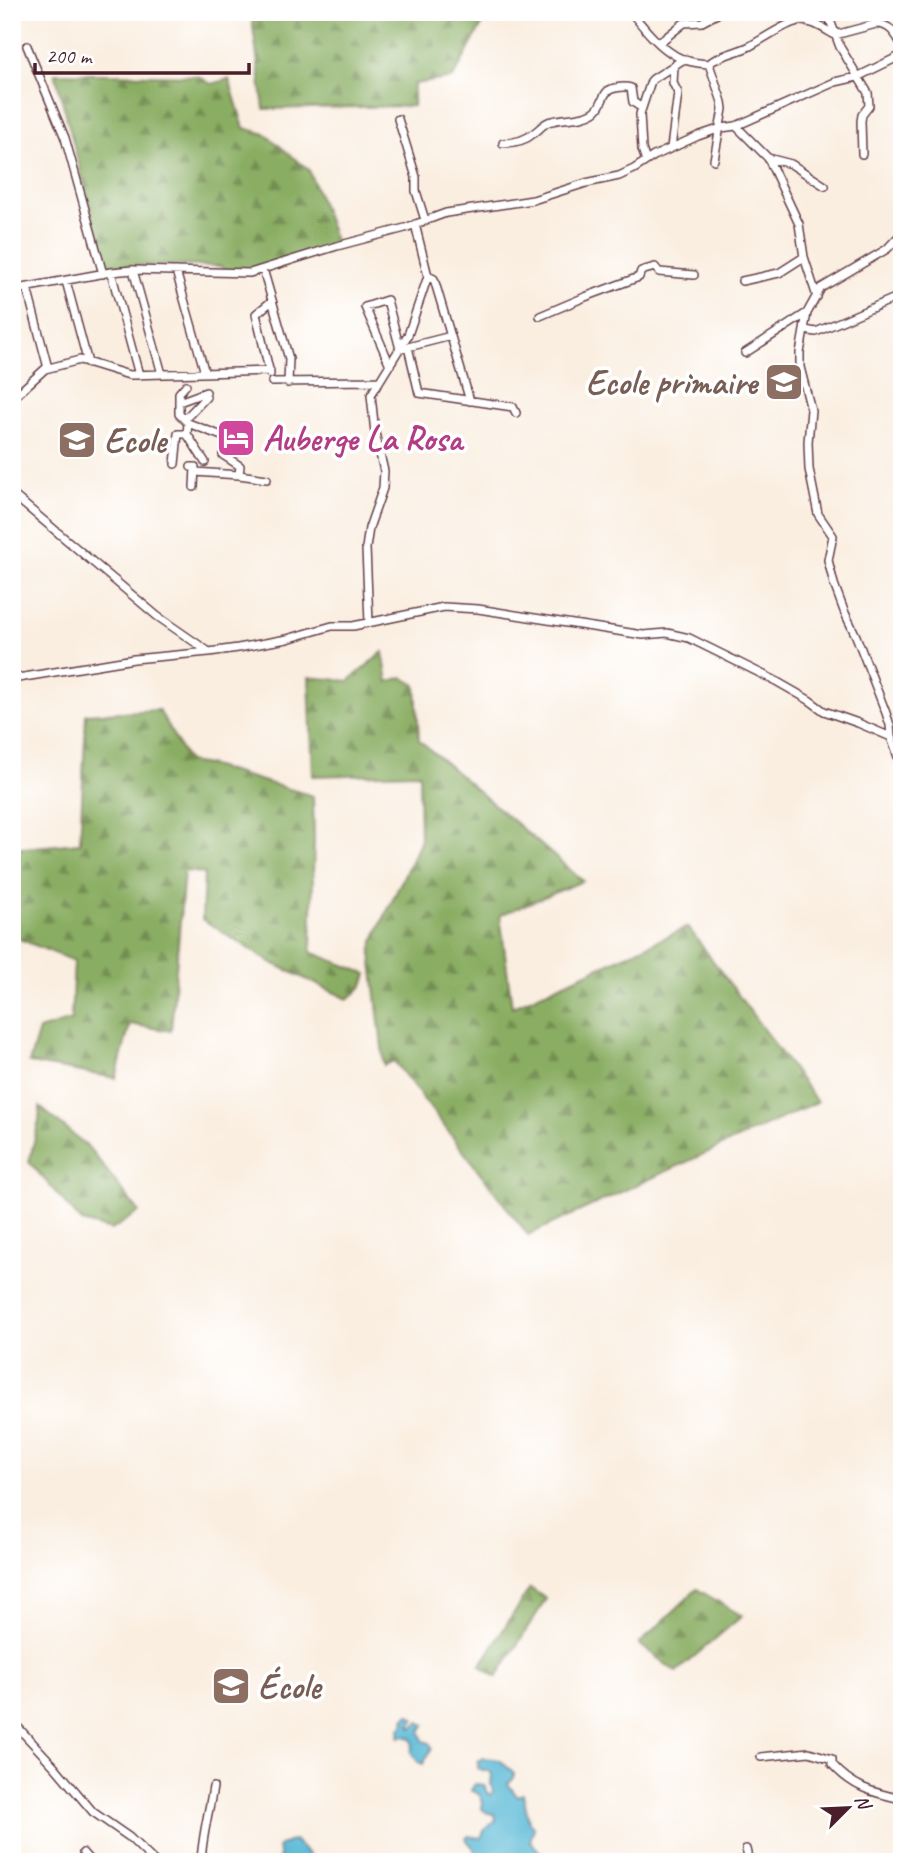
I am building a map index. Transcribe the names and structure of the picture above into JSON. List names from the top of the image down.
{
  "places": {
    "school or university": ["Ecole primaire", "Ecole", "École"],
    "hotel": ["Auberge La Rosa"]
  },
  "scale_bar": "200 m",
  "north": "top right"
}
